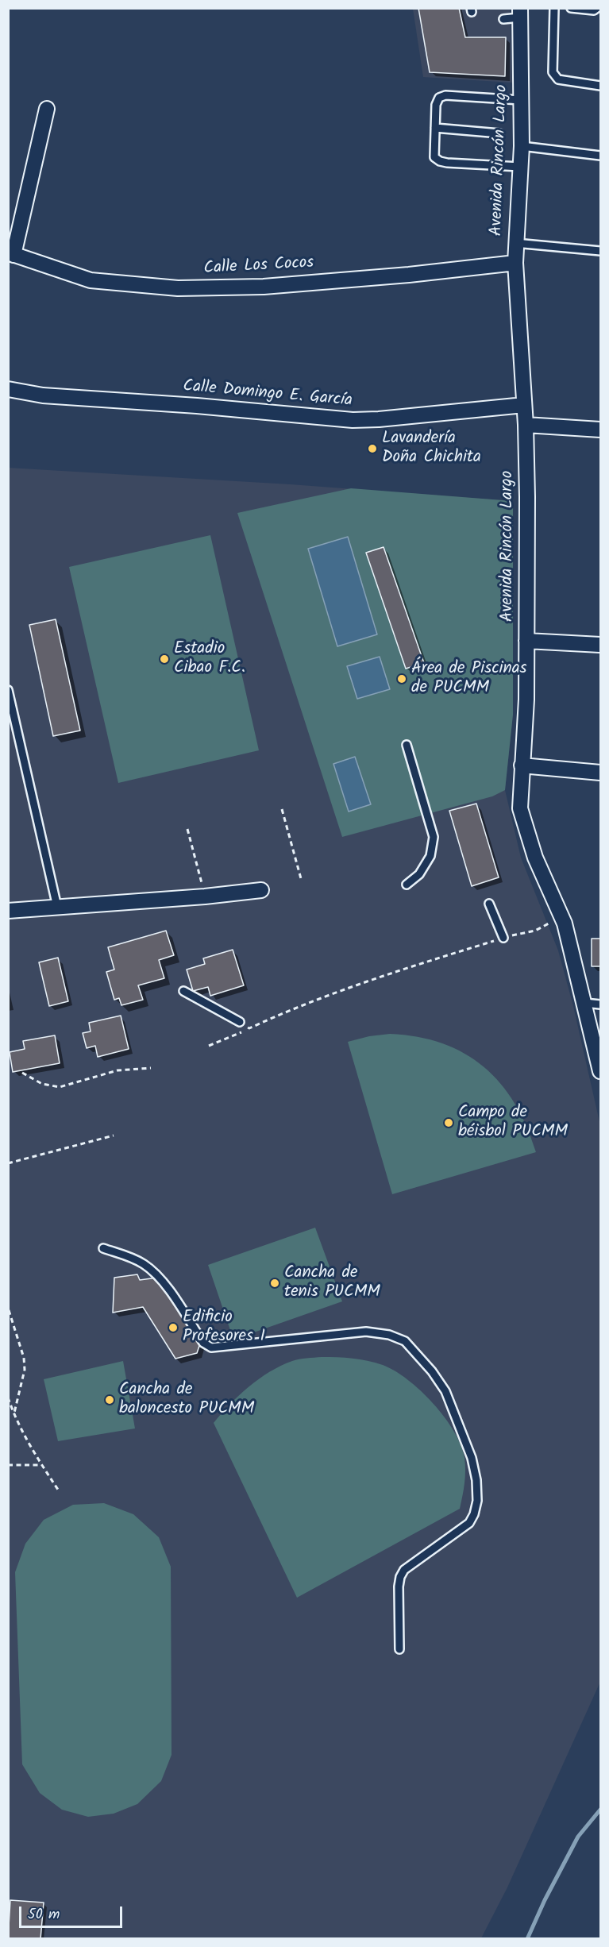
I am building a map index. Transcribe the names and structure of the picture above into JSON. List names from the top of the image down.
{
  "streets": {
    "street": ["Avenida Rincón Largo", "Calle Los Cocos", "Calle Domingo E. García"]
  },
  "crossings": [
    ["Avenida Rincón Largo", "Calle Los Cocos"],
    ["Avenida Rincón Largo", "Calle Domingo E. García"]
  ],
  "places": [
    "Lavandería Doña Chichita",
    "Estadio Cibao F.C.",
    "Área de Piscinas de PUCMM",
    "Campo de béisbol PUCMM",
    "Cancha de tenis PUCMM",
    "Edificio Profesores I",
    "Cancha de baloncesto PUCMM"
  ],
  "scale_bar": "50 m"
}
